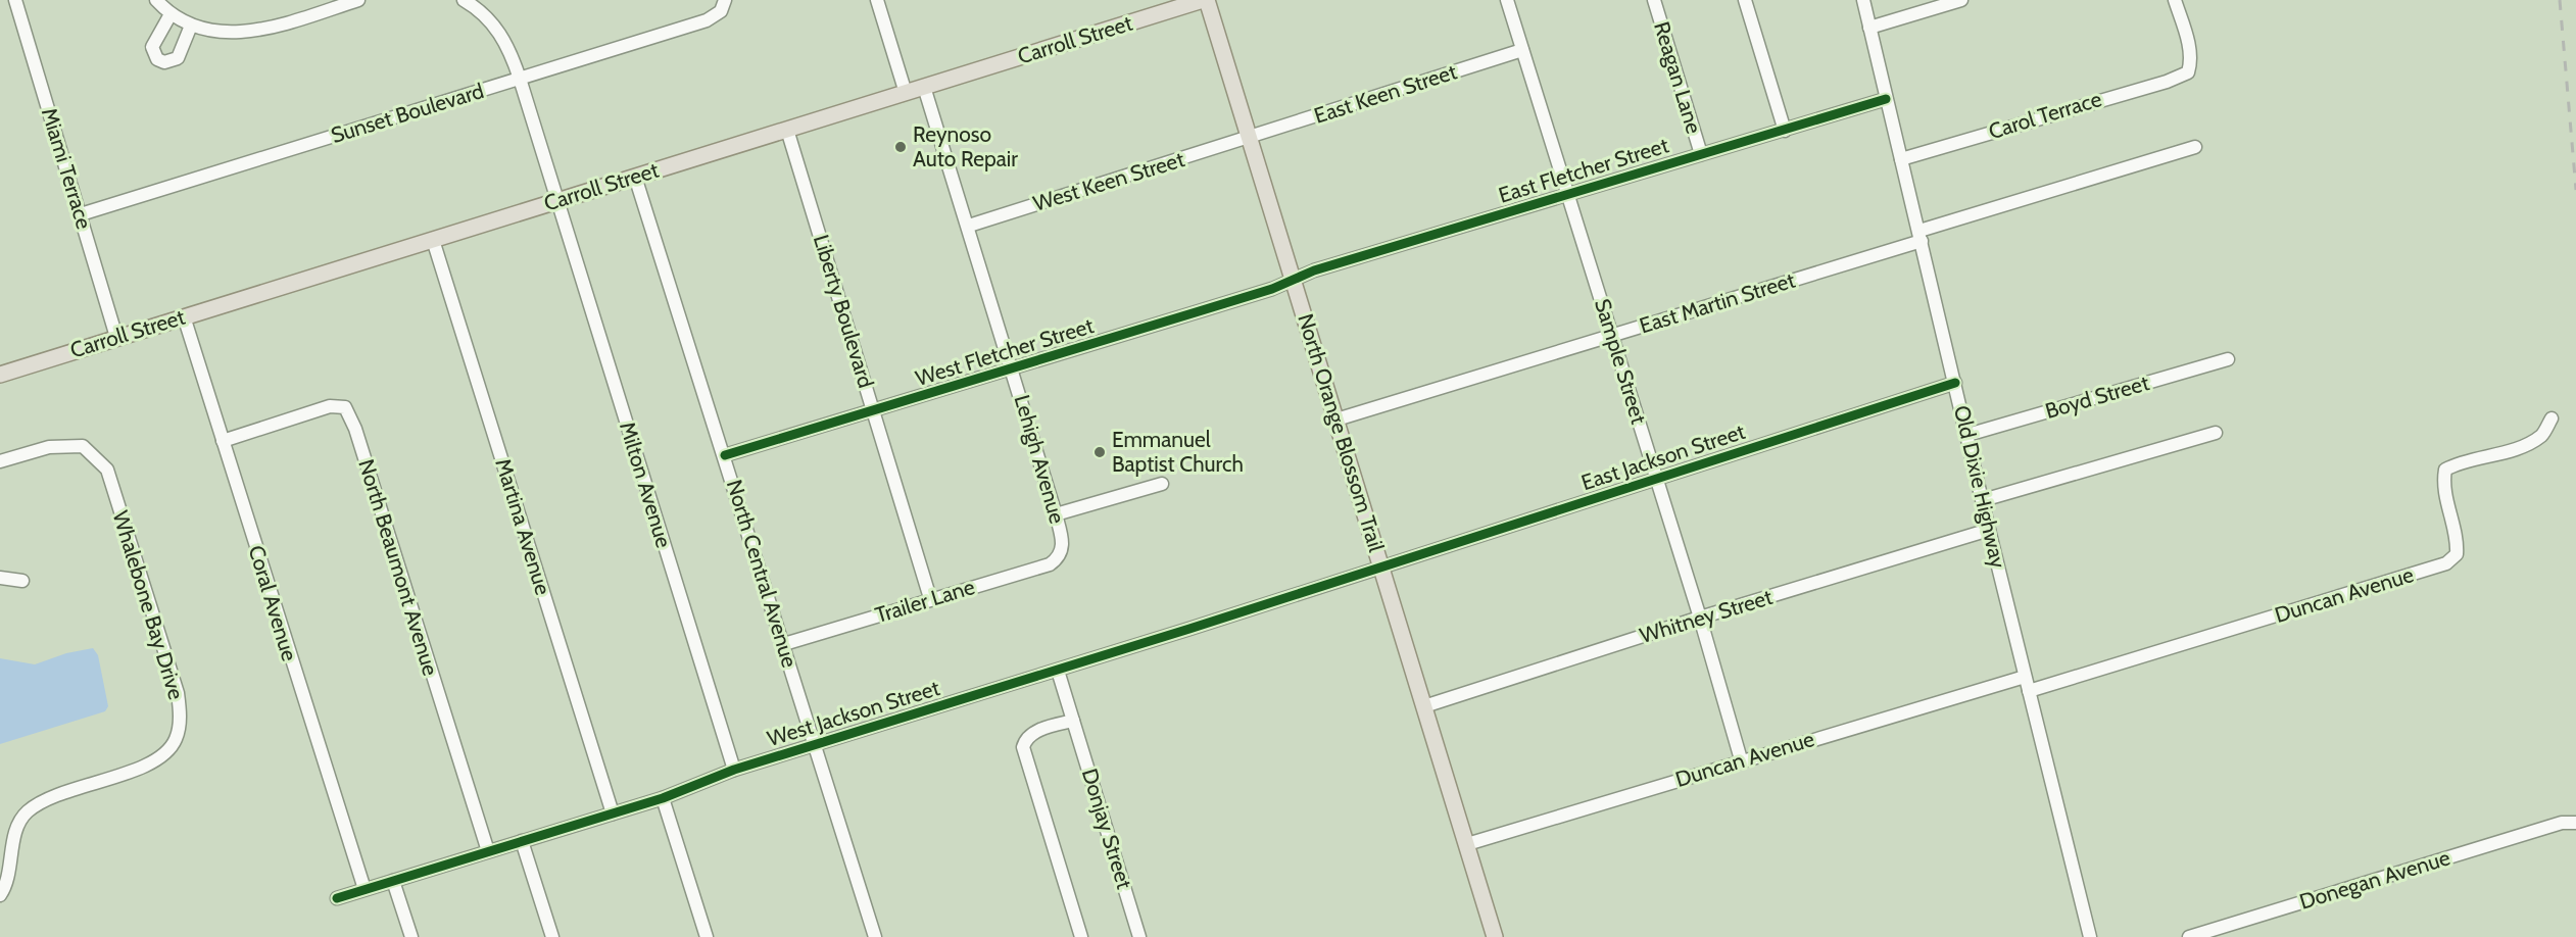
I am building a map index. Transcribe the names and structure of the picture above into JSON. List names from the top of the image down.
{
  "streets": {
    "main road": ["Carroll Street", "North Orange Blossom Trail"],
    "street": [
      "Reagan Lane",
      "East Keen Street",
      "Sunset Boulevard",
      "Carol Terrace",
      "Miami Terrace",
      "East Fletcher Street",
      "West Keen Street",
      "East Martin Street",
      "Liberty Boulevard",
      "West Fletcher Street",
      "Sample Street",
      "Boyd Street",
      "East Jackson Street",
      "Lehigh Avenue",
      "Milton Avenue",
      "Old Dixie Highway",
      "Martina Avenue",
      "North Beaumont Avenue",
      "North Central Avenue",
      "Duncan Avenue",
      "Trailer Lane",
      "Coral Avenue",
      "Whalebone Bay Drive",
      "Whitney Street",
      "West Jackson Street",
      "Donjay Street",
      "Donegan Avenue"
    ]
  },
  "crossings": [
    ["Carroll Street", "Miami Terrace"],
    ["Carroll Street", "Liberty Boulevard"],
    ["Carroll Street", "North Orange Blossom Trail"],
    ["Carroll Street", "Lehigh Avenue"],
    ["Carroll Street", "Milton Avenue"],
    ["Carroll Street", "Martina Avenue"],
    ["Carroll Street", "North Central Avenue"],
    ["Carroll Street", "Coral Avenue"],
    ["Reagan Lane", "East Fletcher Street"],
    ["East Keen Street", "West Keen Street"],
    ["East Keen Street", "Sample Street"],
    ["East Keen Street", "North Orange Blossom Trail"],
    ["Sunset Boulevard", "Miami Terrace"],
    ["Sunset Boulevard", "Milton Avenue"],
    ["Carol Terrace", "Old Dixie Highway"],
    ["East Fletcher Street", "West Fletcher Street"],
    ["East Fletcher Street", "Sample Street"],
    ["East Fletcher Street", "North Orange Blossom Trail"],
    ["East Fletcher Street", "Old Dixie Highway"],
    ["West Keen Street", "North Orange Blossom Trail"],
    ["West Keen Street", "Lehigh Avenue"],
    ["East Martin Street", "Sample Street"],
    ["East Martin Street", "North Orange Blossom Trail"],
    ["East Martin Street", "Old Dixie Highway"],
    ["Liberty Boulevard", "West Fletcher Street"],
    ["Liberty Boulevard", "Trailer Lane"],
    ["West Fletcher Street", "North Orange Blossom Trail"],
    ["West Fletcher Street", "Lehigh Avenue"],
    ["West Fletcher Street", "North Central Avenue"],
    ["Sample Street", "East Jackson Street"],
    ["Sample Street", "Duncan Avenue"],
    ["Sample Street", "Whitney Street"],
    ["Boyd Street", "Old Dixie Highway"],
    ["North Orange Blossom Trail", "East Jackson Street"],
    ["North Orange Blossom Trail", "Duncan Avenue"],
    ["North Orange Blossom Trail", "Whitney Street"],
    ["North Orange Blossom Trail", "West Jackson Street"],
    ["East Jackson Street", "Old Dixie Highway"],
    ["East Jackson Street", "West Jackson Street"],
    ["Lehigh Avenue", "Trailer Lane"],
    ["Milton Avenue", "West Jackson Street"],
    ["Old Dixie Highway", "Duncan Avenue"],
    ["Old Dixie Highway", "Whitney Street"],
    ["Martina Avenue", "West Jackson Street"],
    ["North Beaumont Avenue", "Coral Avenue"],
    ["North Beaumont Avenue", "West Jackson Street"],
    ["North Central Avenue", "Trailer Lane"],
    ["North Central Avenue", "West Jackson Street"],
    ["Coral Avenue", "West Jackson Street"],
    ["West Jackson Street", "Donjay Street"]
  ],
  "places": ["Reynoso Auto Repair", "Emmanuel Baptist Church"]
}
